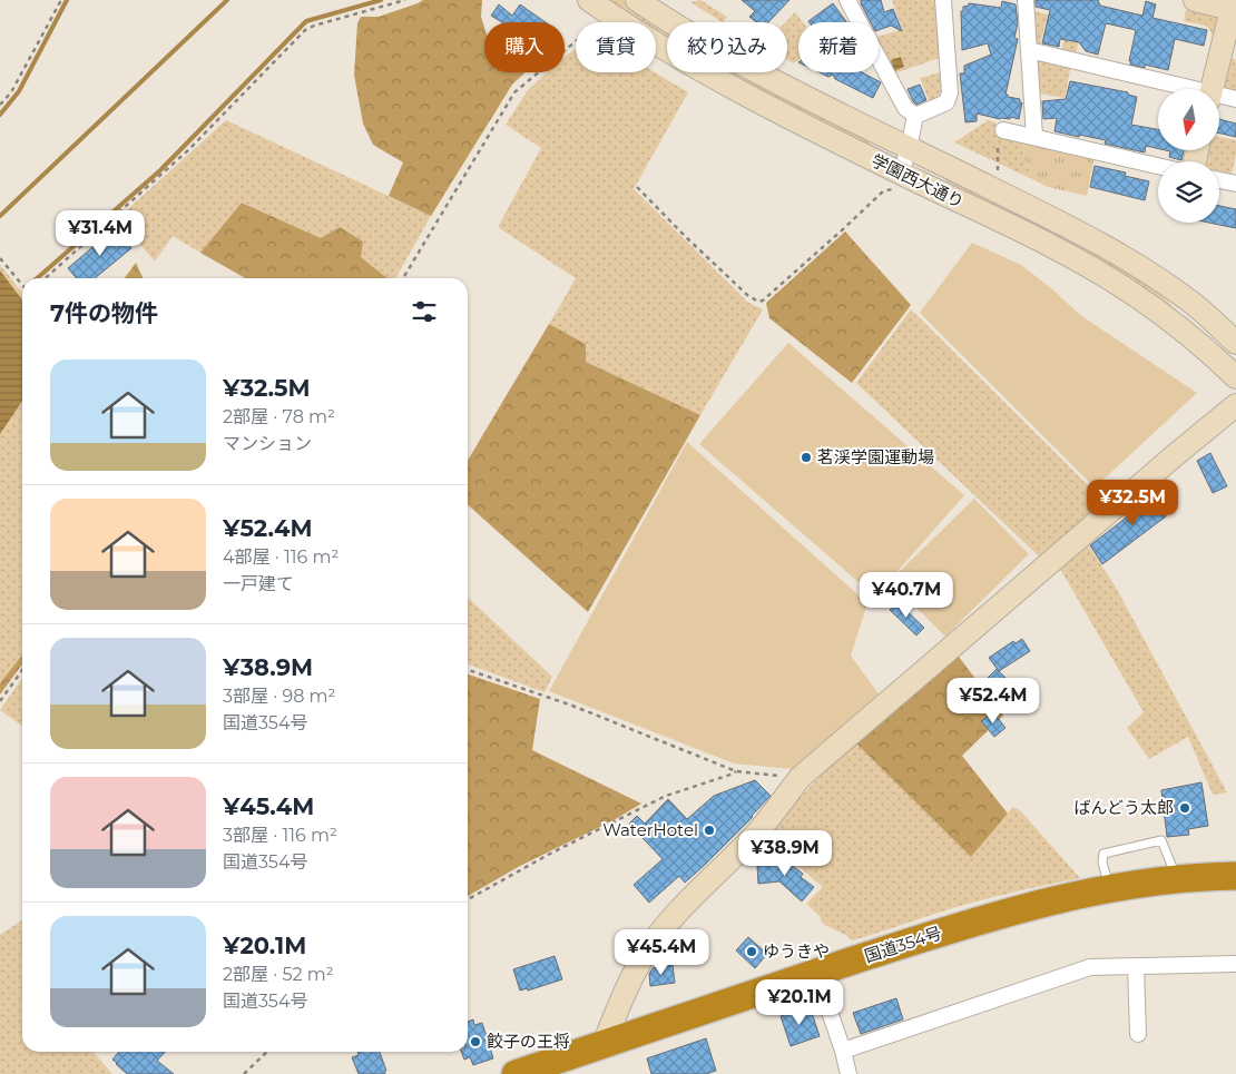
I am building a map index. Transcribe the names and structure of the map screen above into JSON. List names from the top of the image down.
{
  "streets": {
    "highway": ["国道354号"],
    "main road": ["学園西大通り"]
  },
  "places": [
    "茗渓学園運動場",
    "ばんどう太郎",
    "WaterHotel",
    "ゆうきや",
    "餃子の王将"
  ],
  "north": "bottom",
  "page": {
    "chip": [
      "購入",
      "賃貸",
      "絞り込み",
      "新着"
    ],
    "price": [
      "¥31.4M",
      "¥32.5M",
      "¥40.7M",
      "¥52.4M",
      "¥38.9M",
      "¥45.4M",
      "¥20.1M"
    ],
    "heading": "7件の物件",
    "list": [
      {
        "name": "¥32.5M",
        "note": "2部屋 · 78 m² · マンション"
      },
      {
        "name": "¥52.4M",
        "note": "4部屋 · 116 m² · 一戸建て"
      },
      {
        "name": "¥38.9M",
        "note": "3部屋 · 98 m² · 国道354号"
      },
      {
        "name": "¥45.4M",
        "note": "3部屋 · 116 m² · 国道354号"
      },
      {
        "name": "¥20.1M",
        "note": "2部屋 · 52 m² · 国道354号"
      }
    ]
  }
}
